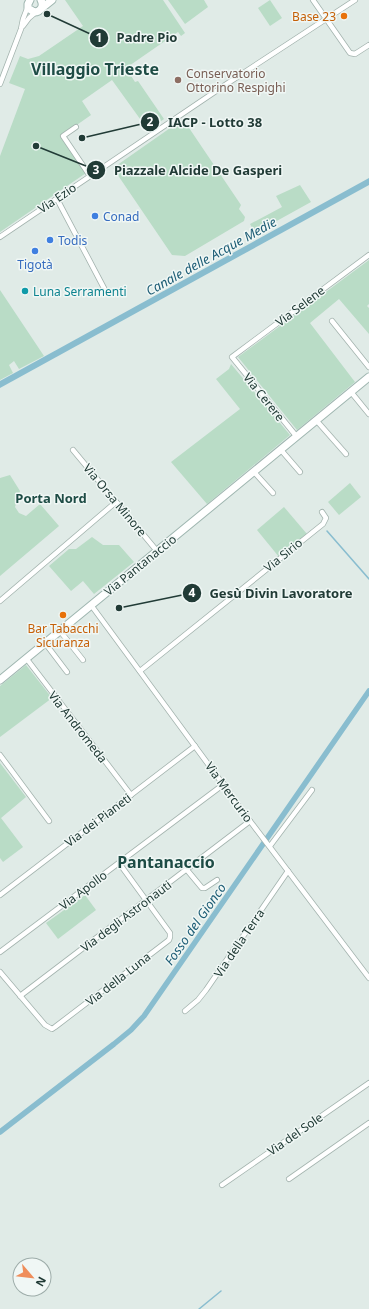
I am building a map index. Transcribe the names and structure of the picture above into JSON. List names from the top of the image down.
{
  "streets": {
    "street": [
      "Via Ezio",
      "Via Selene",
      "Via Cerere",
      "Via Orsa Minore",
      "Via Sirio",
      "Via Pantanaccio",
      "Via Andromeda",
      "Via Mercurio",
      "Via dei Pianeti",
      "Via Apollo",
      "Via degli Astronauti",
      "Via della Terra",
      "Via della Luna",
      "Via del Sole"
    ]
  },
  "crossings": [
    ["Via Selene", "Via Cerere"],
    ["Via Cerere", "Via Pantanaccio"],
    ["Via Orsa Minore", "Via Pantanaccio"],
    ["Via Sirio", "Via Mercurio"],
    ["Via Pantanaccio", "Via Andromeda"],
    ["Via Pantanaccio", "Via Mercurio"],
    ["Via Andromeda", "Via dei Pianeti"],
    ["Via Mercurio", "Via dei Pianeti"],
    ["Via Mercurio", "Via Apollo"],
    ["Via Mercurio", "Via degli Astronauti"],
    ["Via Mercurio", "Via della Terra"],
    ["Via Apollo", "Via della Luna"],
    ["Via degli Astronauti", "Via della Luna"]
  ],
  "districts": ["Villaggio Trieste", "Porta Nord", "Pantanaccio"],
  "water": ["Canale delle Acque Medie", "Fosso del Gionco"],
  "places": [
    "Padre Pio",
    "Base 23",
    "Conservatorio Ottorino Respighi",
    "IACP - Lotto 38",
    "Piazzale Alcide De Gasperi",
    "Conad",
    "Todis",
    "Tigotà",
    "Luna Serramenti",
    "Gesù Divin Lavoratore",
    "Bar Tabacchi Sicuranza"
  ],
  "north": "bottom right"
}
